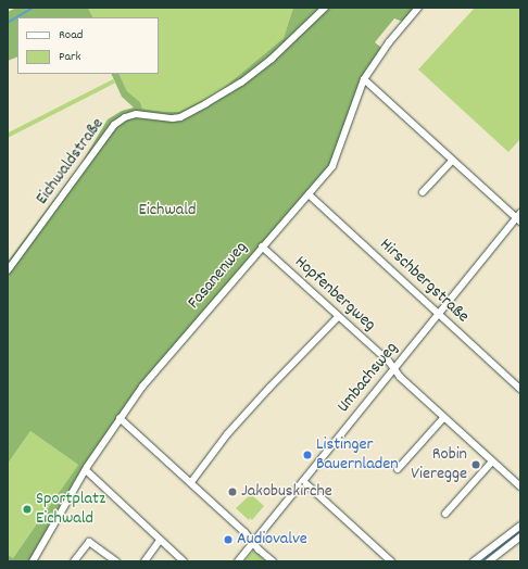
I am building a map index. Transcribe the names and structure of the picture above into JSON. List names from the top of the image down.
{
  "streets": {
    "street": [
      "Eichwaldstraße",
      "Fasanenweg",
      "Hirschbergstraße",
      "Hopfenbergweg",
      "Umbachsweg"
    ]
  },
  "crossings": [
    ["Fasanenweg", "Hirschbergstraße"],
    ["Fasanenweg", "Hopfenbergweg"],
    ["Hirschbergstraße", "Umbachsweg"],
    ["Hopfenbergweg", "Umbachsweg"]
  ],
  "parks": ["Eichwald"],
  "places": [
    "Listinger Bauernladen",
    "Robin Vieregge",
    "Jakobuskirche",
    "Sportplatz Eichwald",
    "Audiovalve"
  ],
  "legend": ["Road", "Park"]
}
